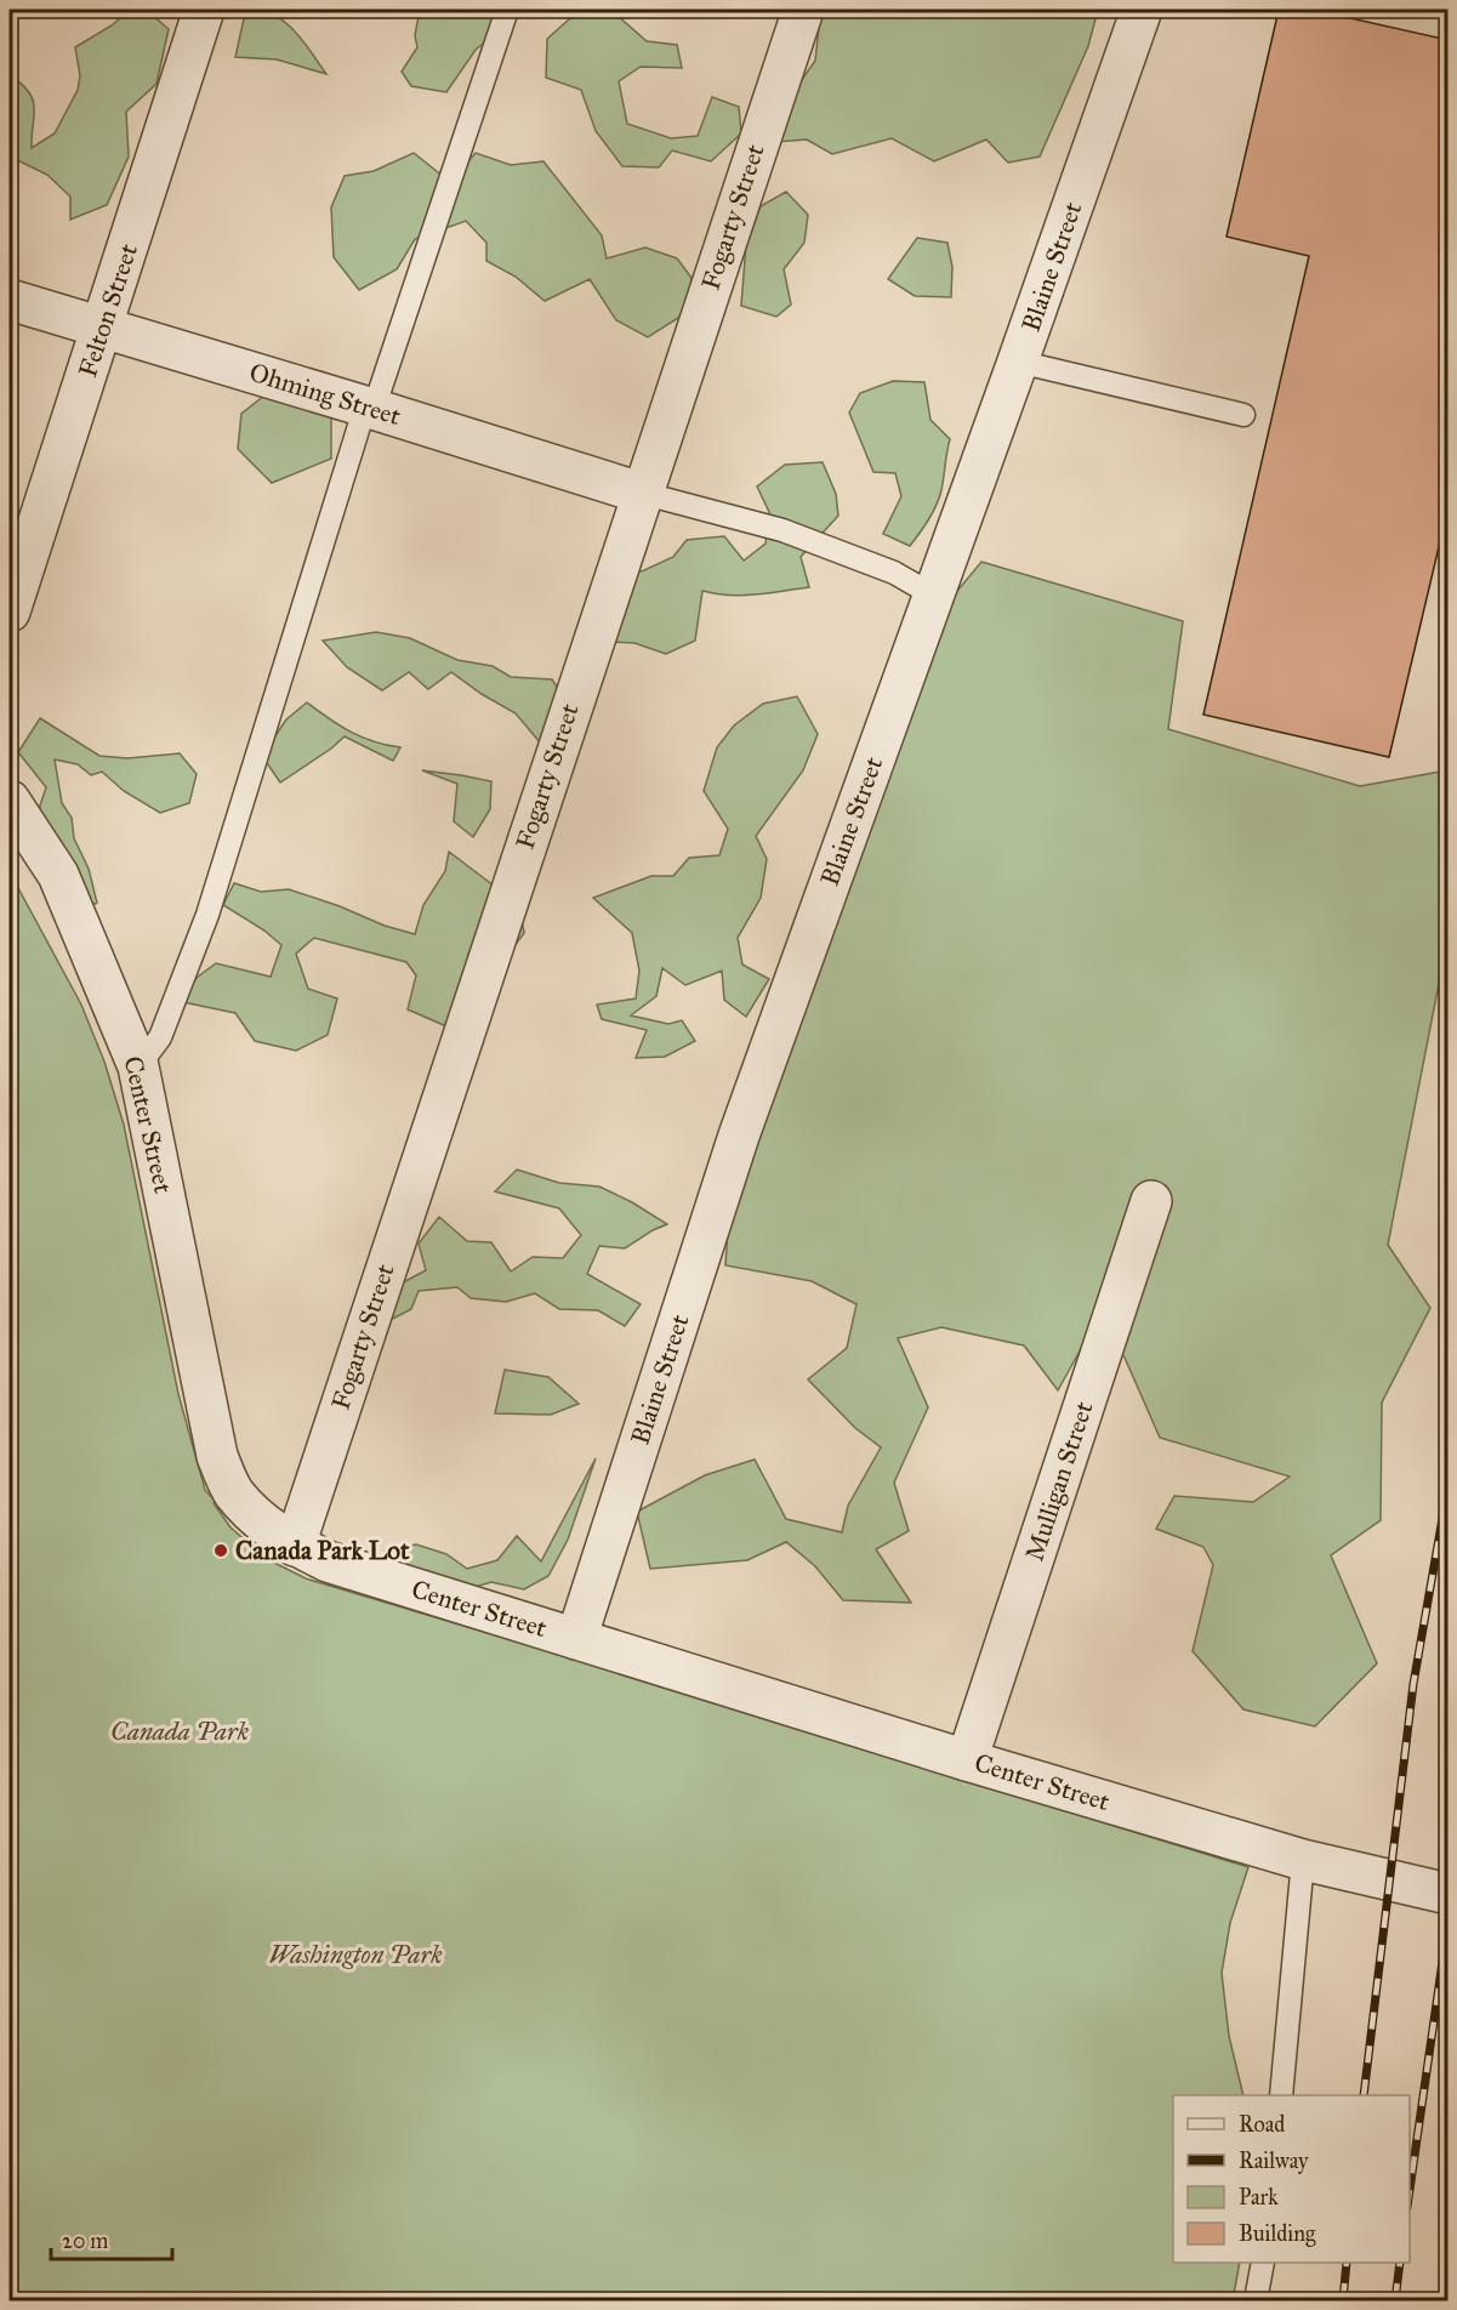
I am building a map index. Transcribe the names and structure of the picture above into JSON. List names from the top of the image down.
{
  "streets": {
    "street": [
      "Fogarty Street",
      "Blaine Street",
      "Felton Street",
      "Ohming Street",
      "Center Street",
      "Mulligan Street"
    ]
  },
  "crossings": [
    ["Fogarty Street", "Ohming Street"],
    ["Fogarty Street", "Center Street"],
    ["Blaine Street", "Center Street"],
    ["Felton Street", "Ohming Street"],
    ["Center Street", "Mulligan Street"]
  ],
  "parks": ["Canada Park", "Washington Park"],
  "places": ["Canada Park Lot"],
  "legend": [
    "Road",
    "Railway",
    "Park",
    "Building"
  ],
  "scale_bar": "20 m"
}
